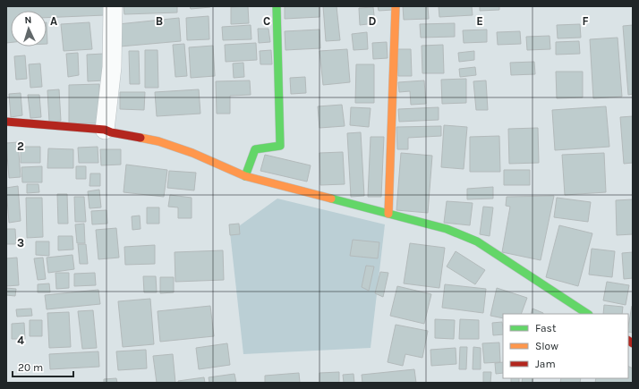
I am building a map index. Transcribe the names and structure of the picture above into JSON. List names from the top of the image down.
{
  "legend": ["Fast", "Slow", "Jam"],
  "scale_bar": "20 m",
  "north": "top",
  "grid": {
    "columns": [
      "A",
      "B",
      "C",
      "D",
      "E",
      "F"
    ],
    "rows": ["2", "3", "4"]
  }
}
